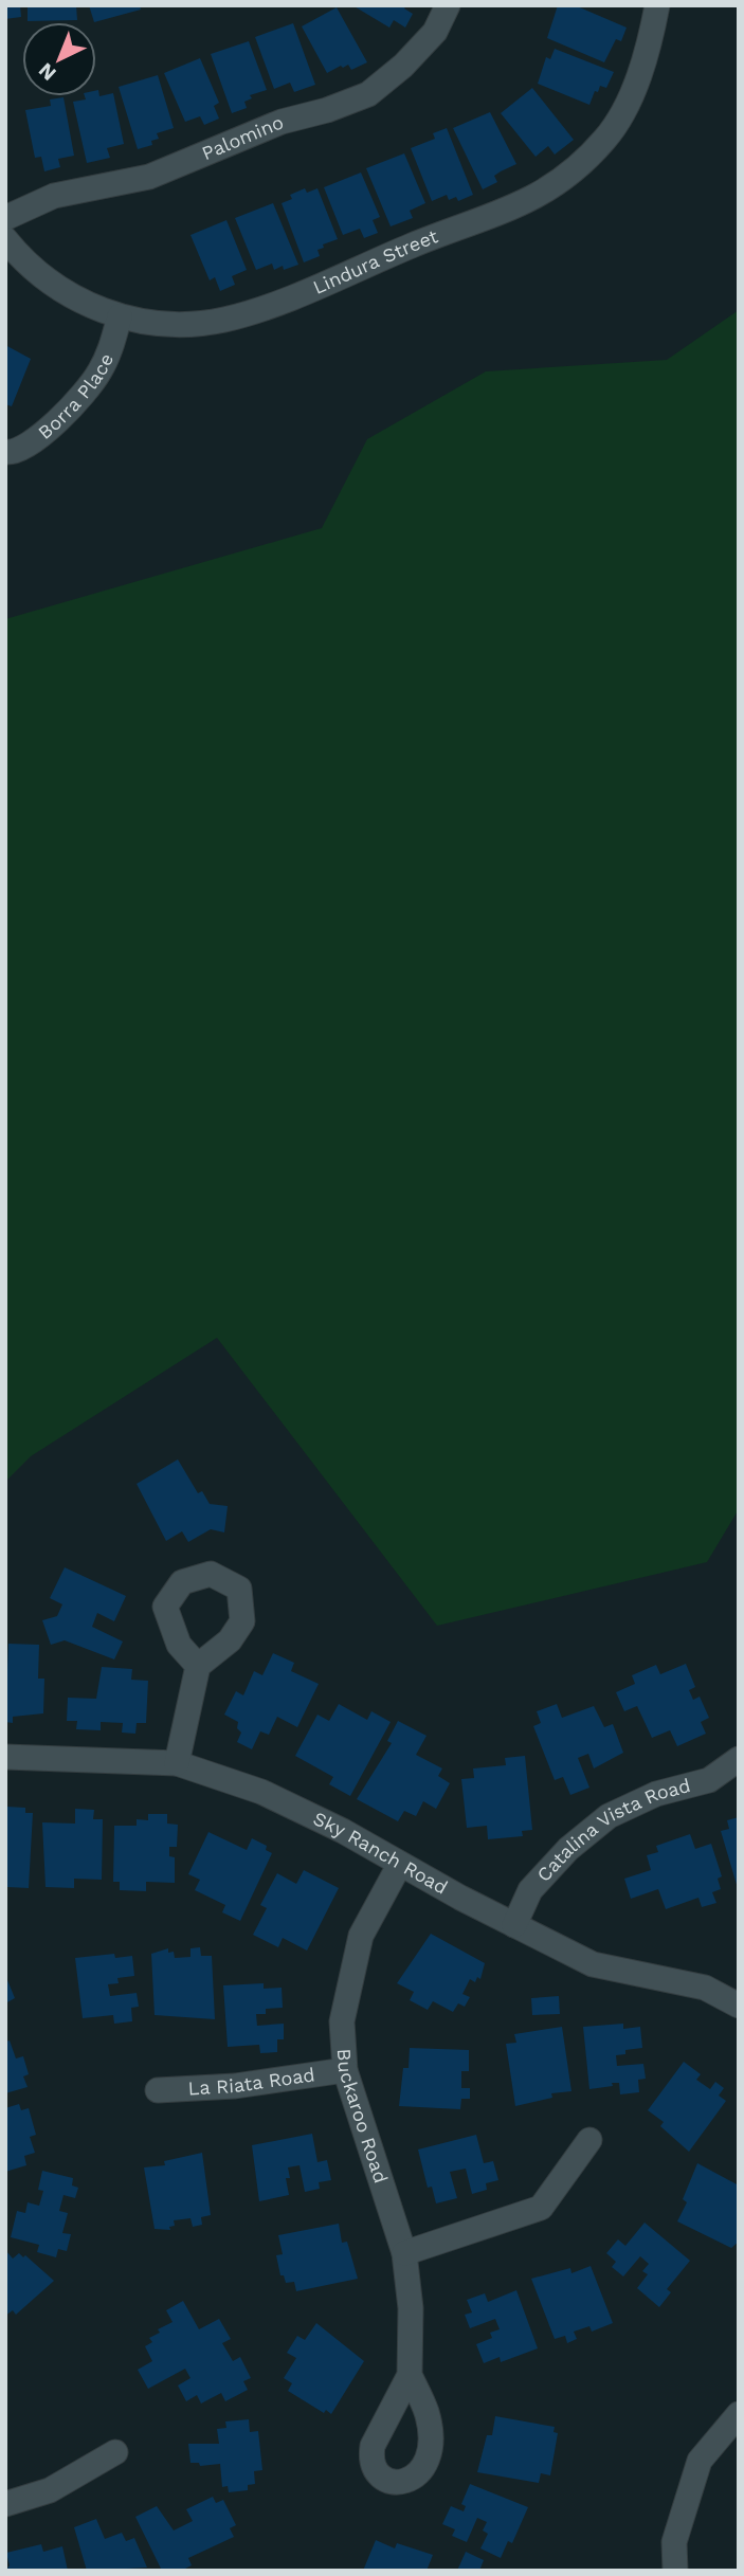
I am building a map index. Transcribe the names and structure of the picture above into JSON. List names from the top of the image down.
{
  "streets": {
    "street": [
      "Palomino",
      "Lindura Street",
      "Borra Place",
      "Catalina Vista Road",
      "Sky Ranch Road",
      "La Riata Road",
      "Buckaroo Road"
    ]
  },
  "crossings": [
    ["Lindura Street", "Borra Place"],
    ["Catalina Vista Road", "Sky Ranch Road"],
    ["Sky Ranch Road", "Buckaroo Road"],
    ["La Riata Road", "Buckaroo Road"]
  ],
  "north": "bottom left"
}
